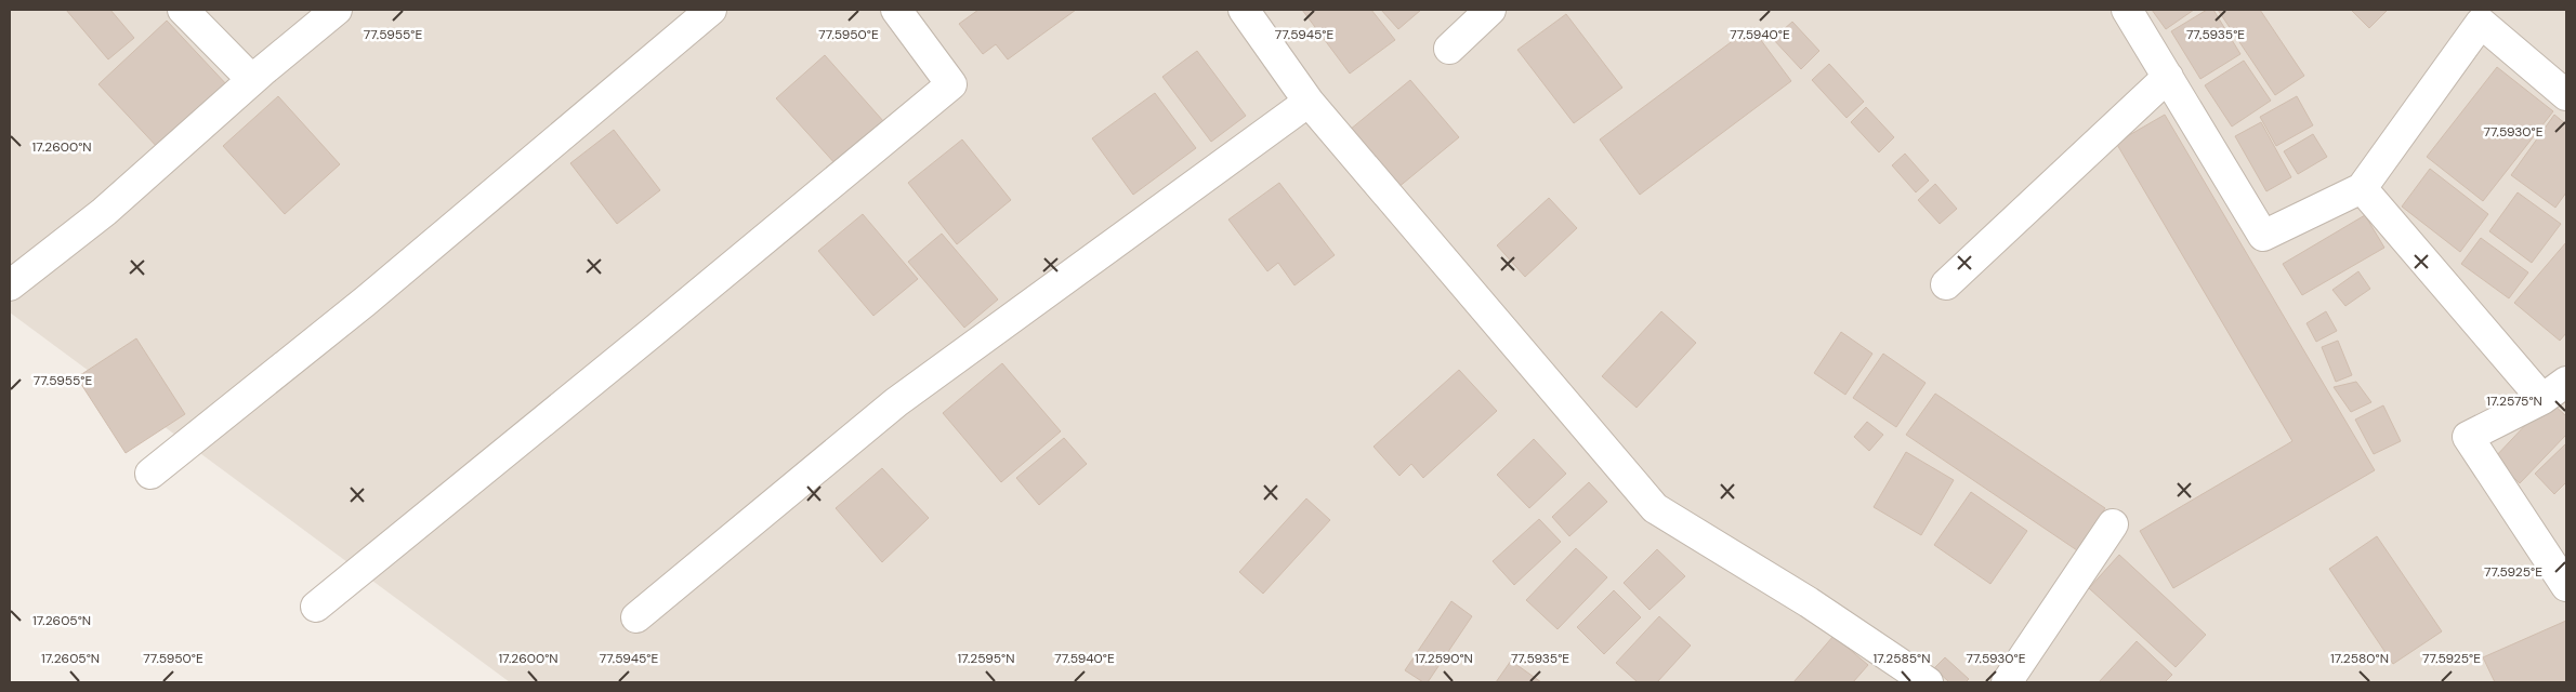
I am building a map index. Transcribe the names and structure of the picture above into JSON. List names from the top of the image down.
{
  "coordinates": [
    "77.5955°E",
    "77.5950°E",
    "77.5945°E",
    "77.5940°E",
    "77.5935°E",
    "77.5930°E",
    "17.2600°N",
    "17.2575°N",
    "77.5925°E",
    "17.2605°N",
    "17.2595°N",
    "17.2590°N",
    "17.2585°N",
    "17.2580°N"
  ]
}
